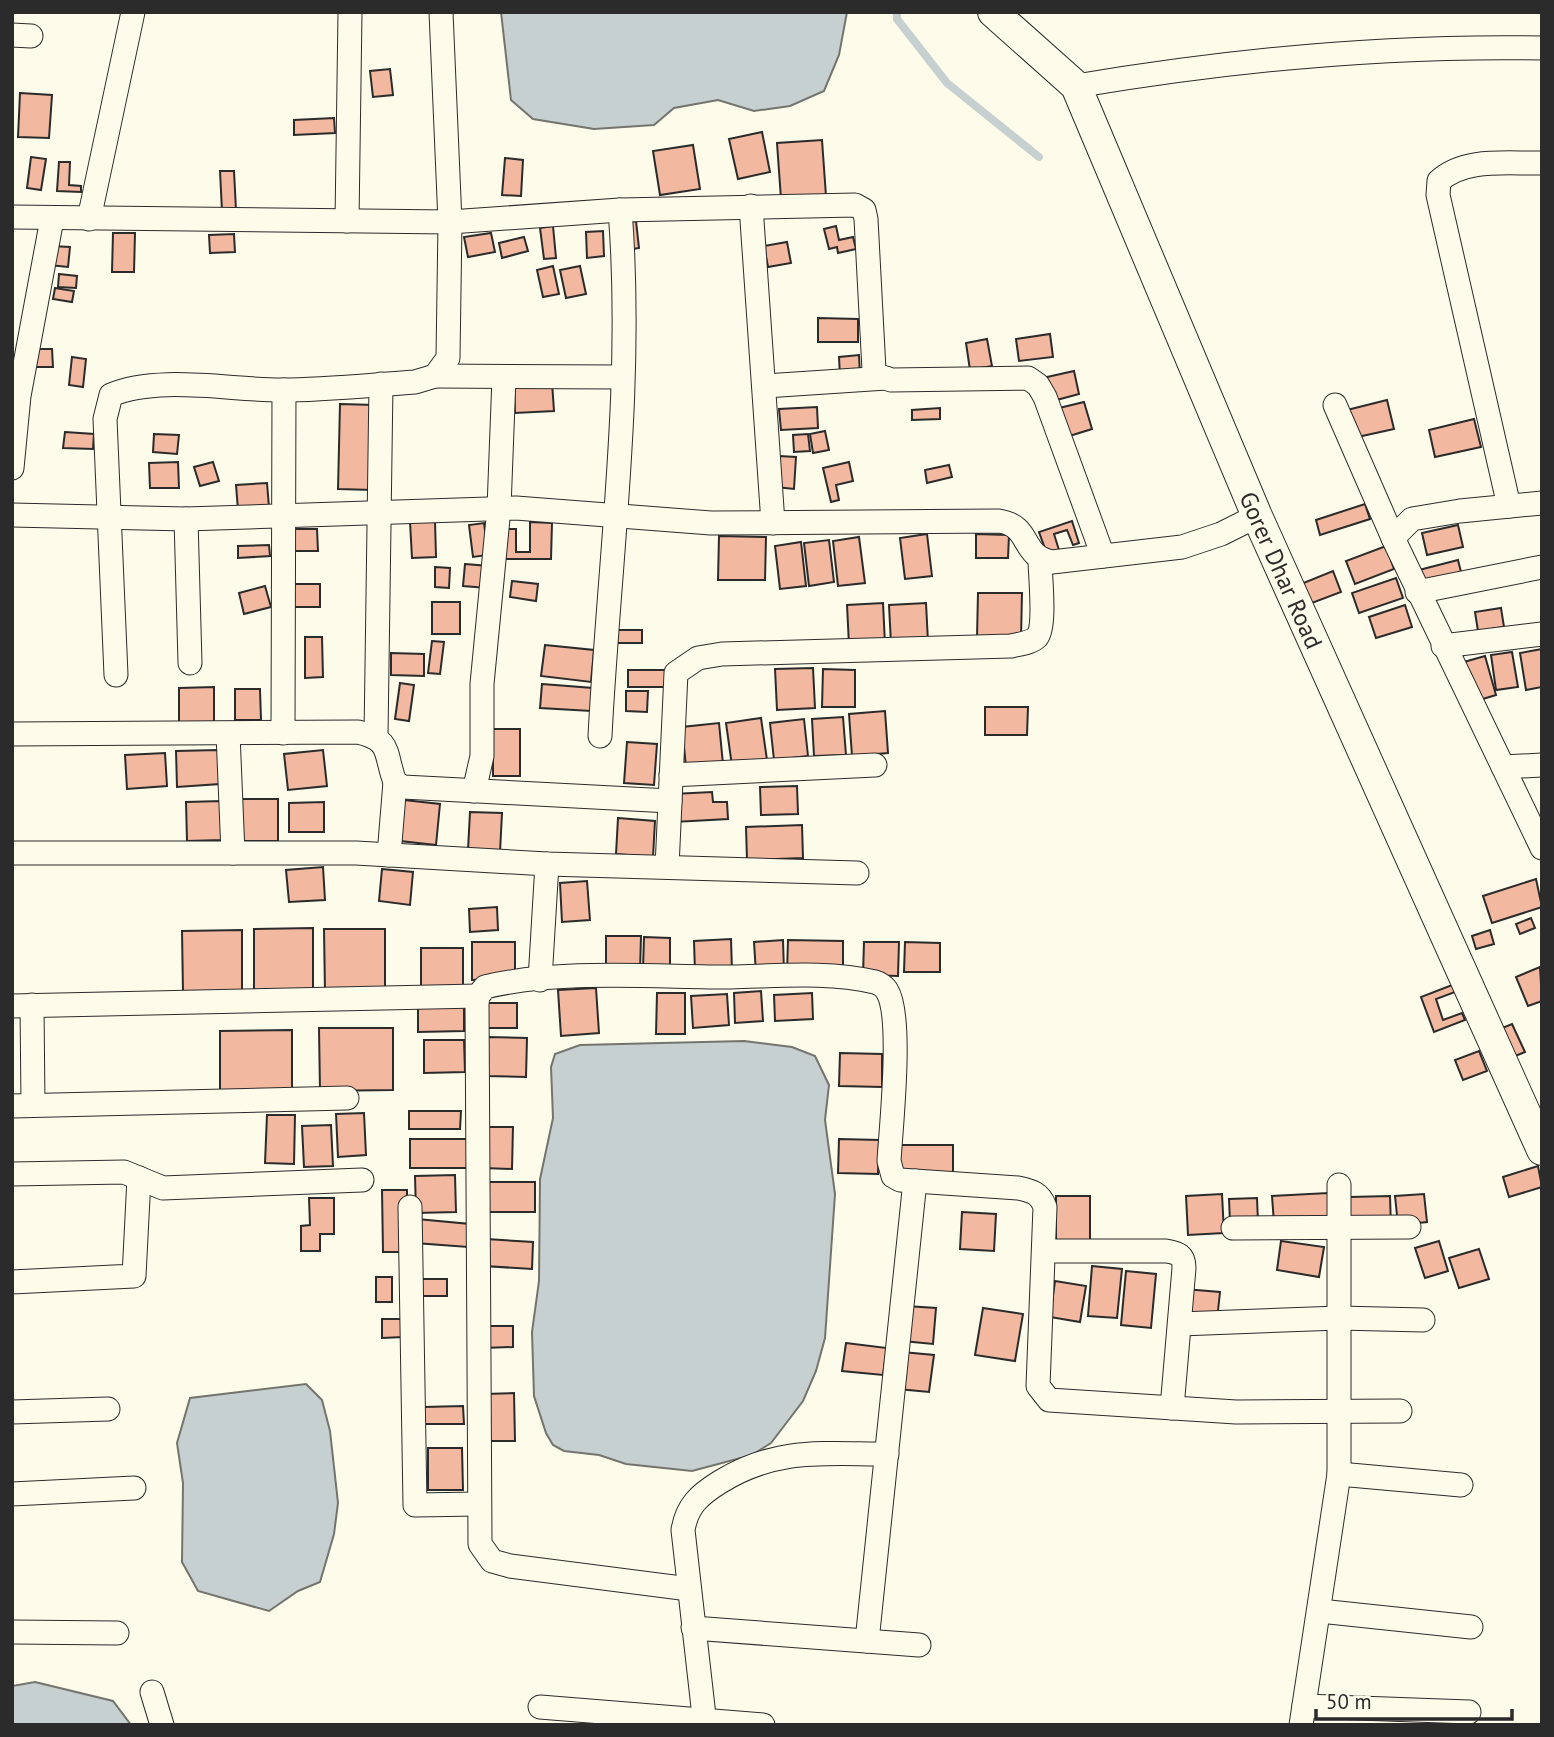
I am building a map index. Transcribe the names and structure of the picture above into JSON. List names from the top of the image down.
{
  "streets": {
    "street": ["Gorer Dhar Road"]
  },
  "scale_bar": "50 m"
}
